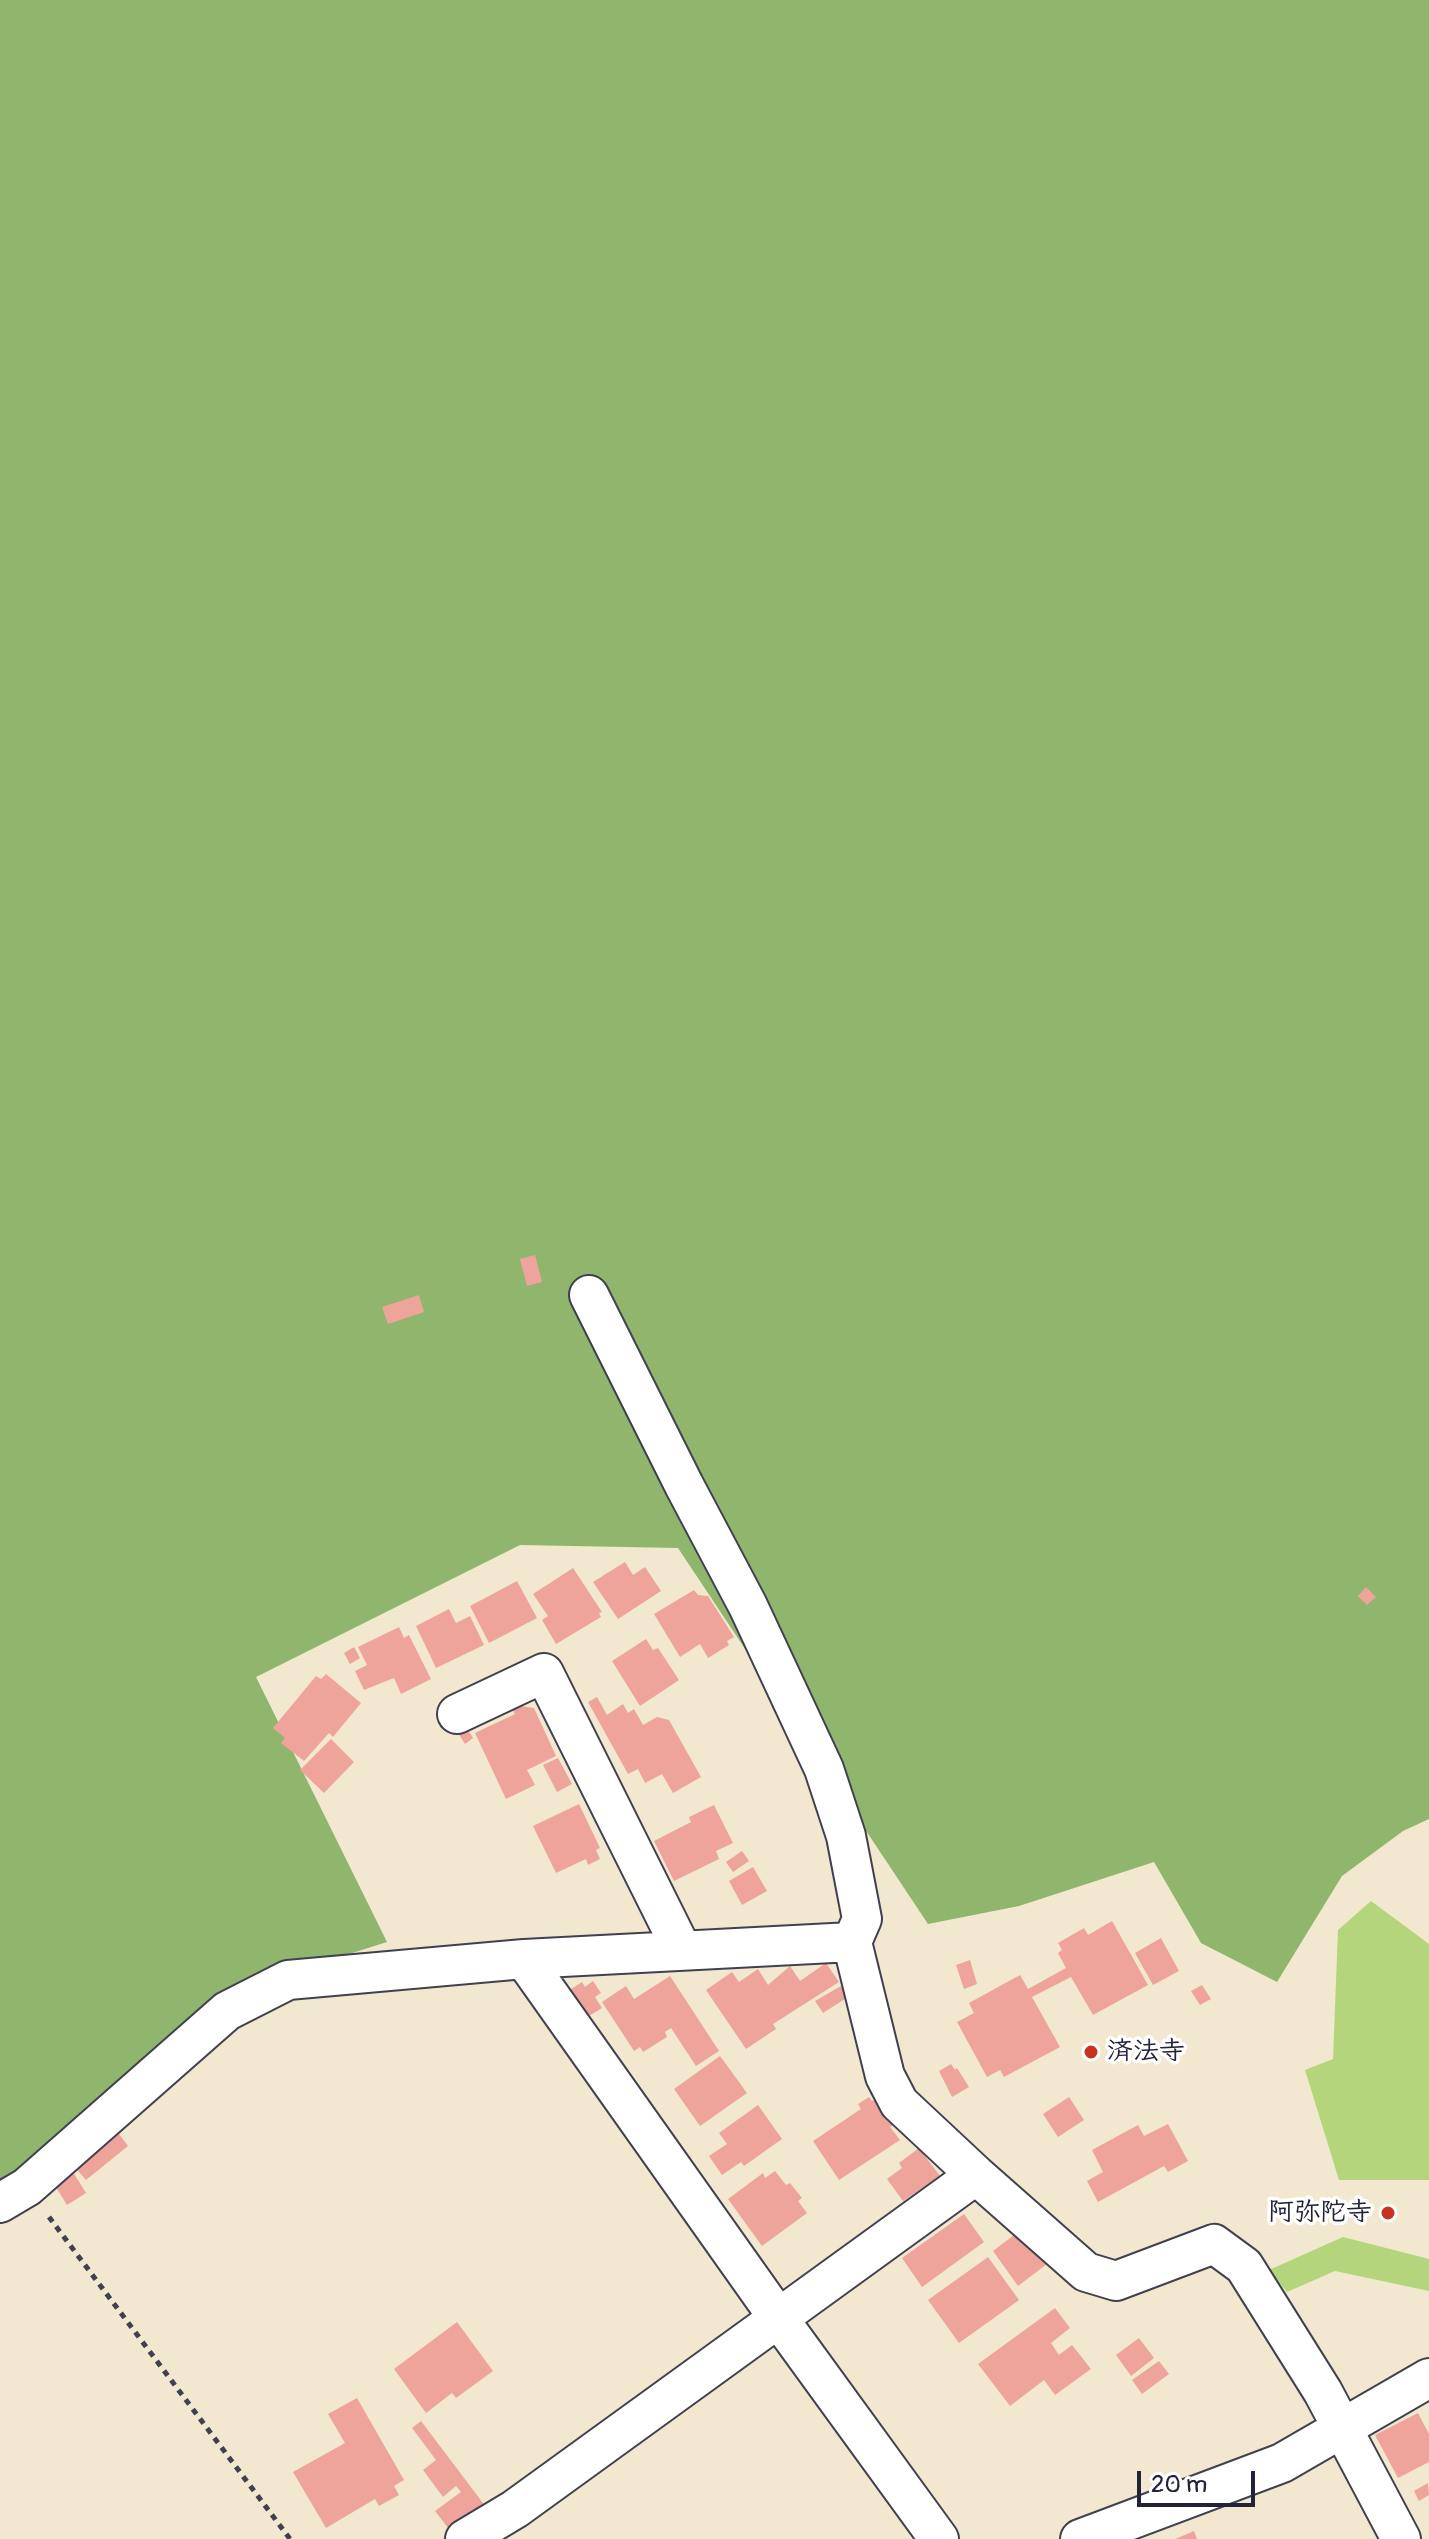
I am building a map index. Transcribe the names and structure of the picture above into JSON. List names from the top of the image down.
{
  "places": ["済法寺", "阿弥陀寺"],
  "scale_bar": "20 m"
}
